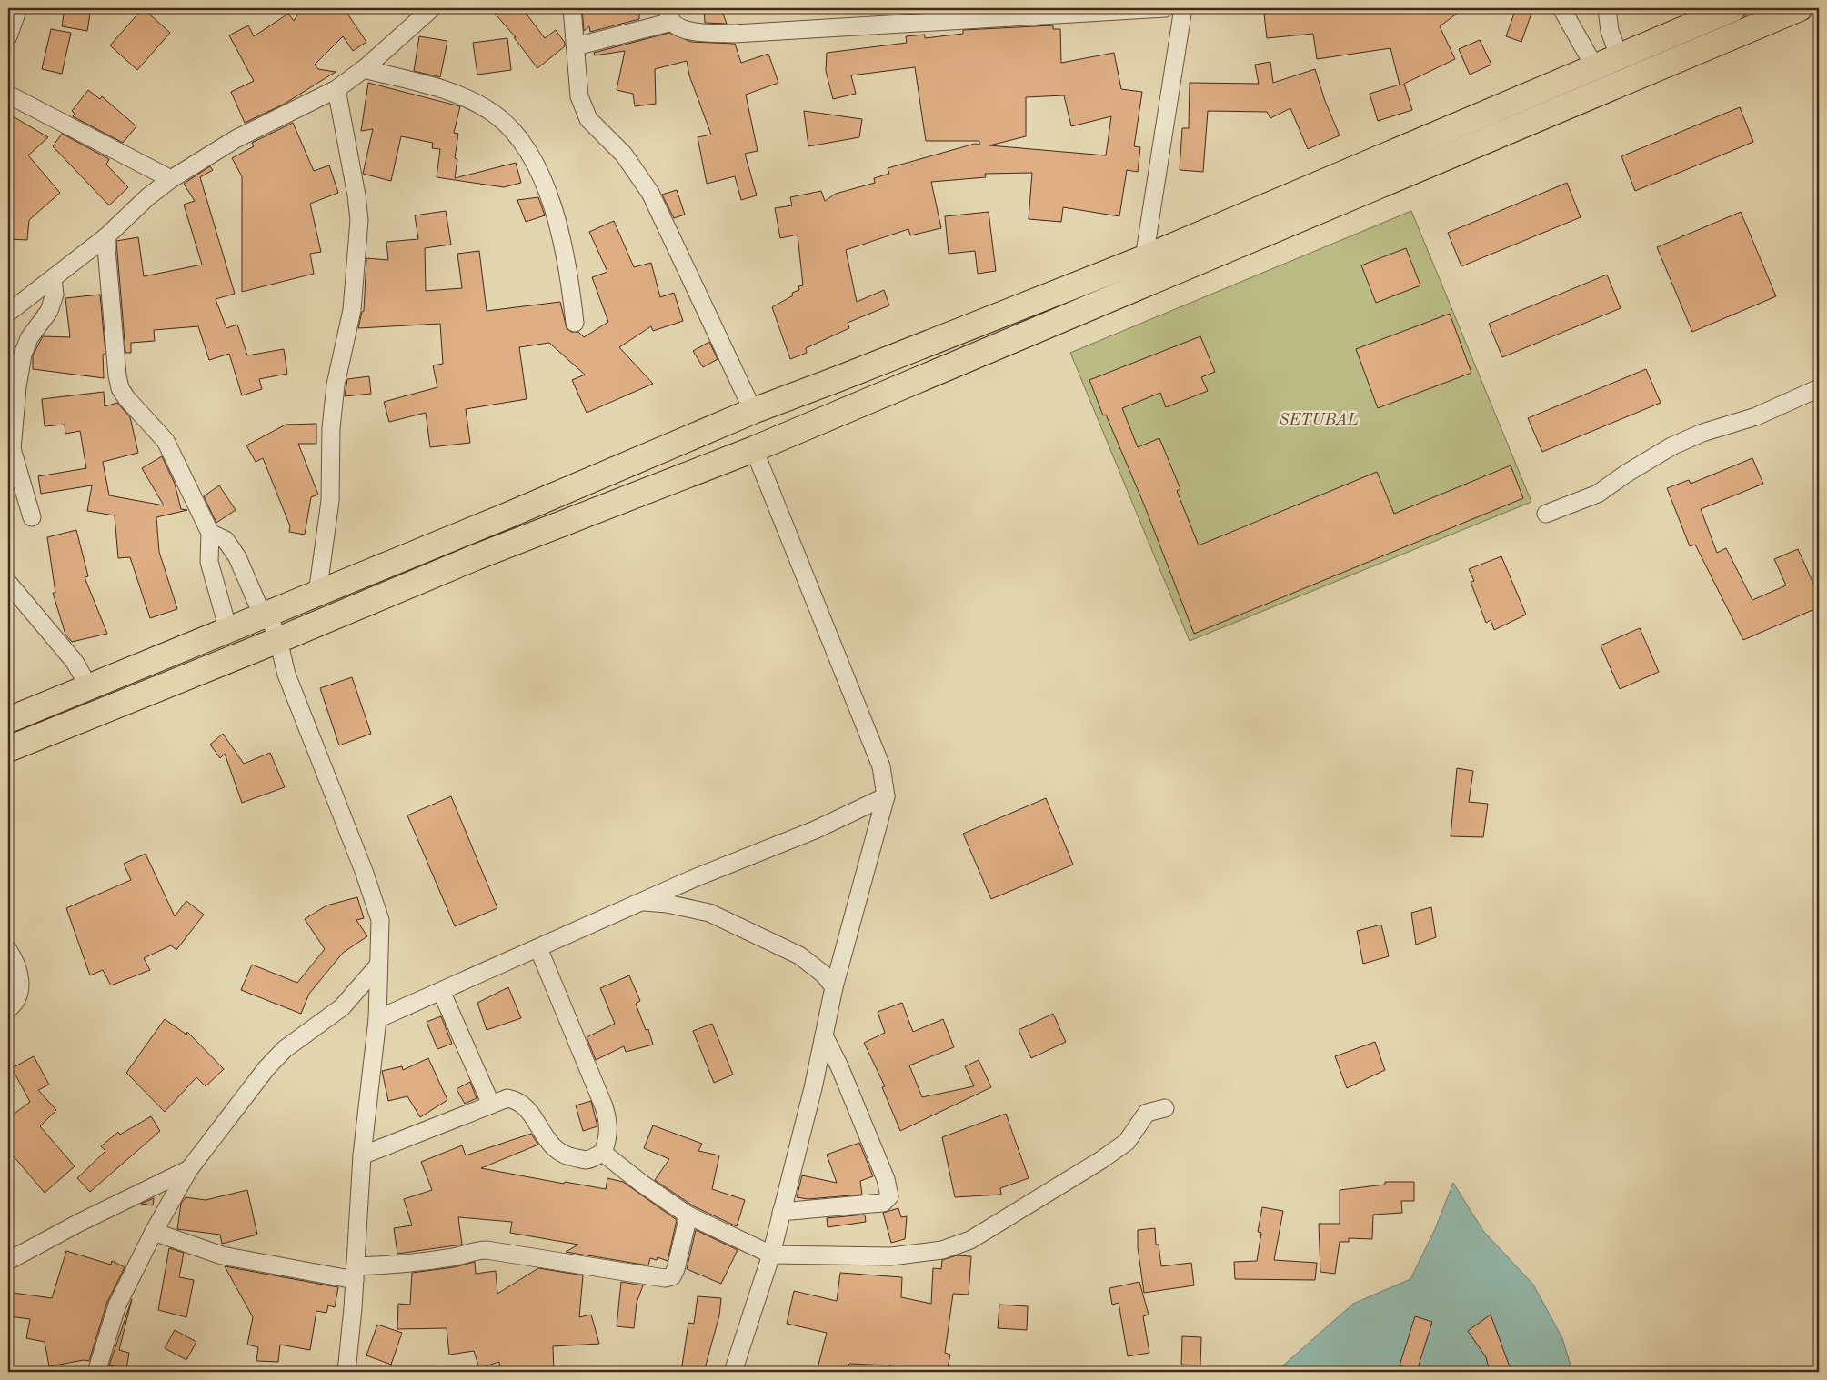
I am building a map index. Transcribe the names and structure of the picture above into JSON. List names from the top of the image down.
{
  "parks": ["SETUBAL"]
}
